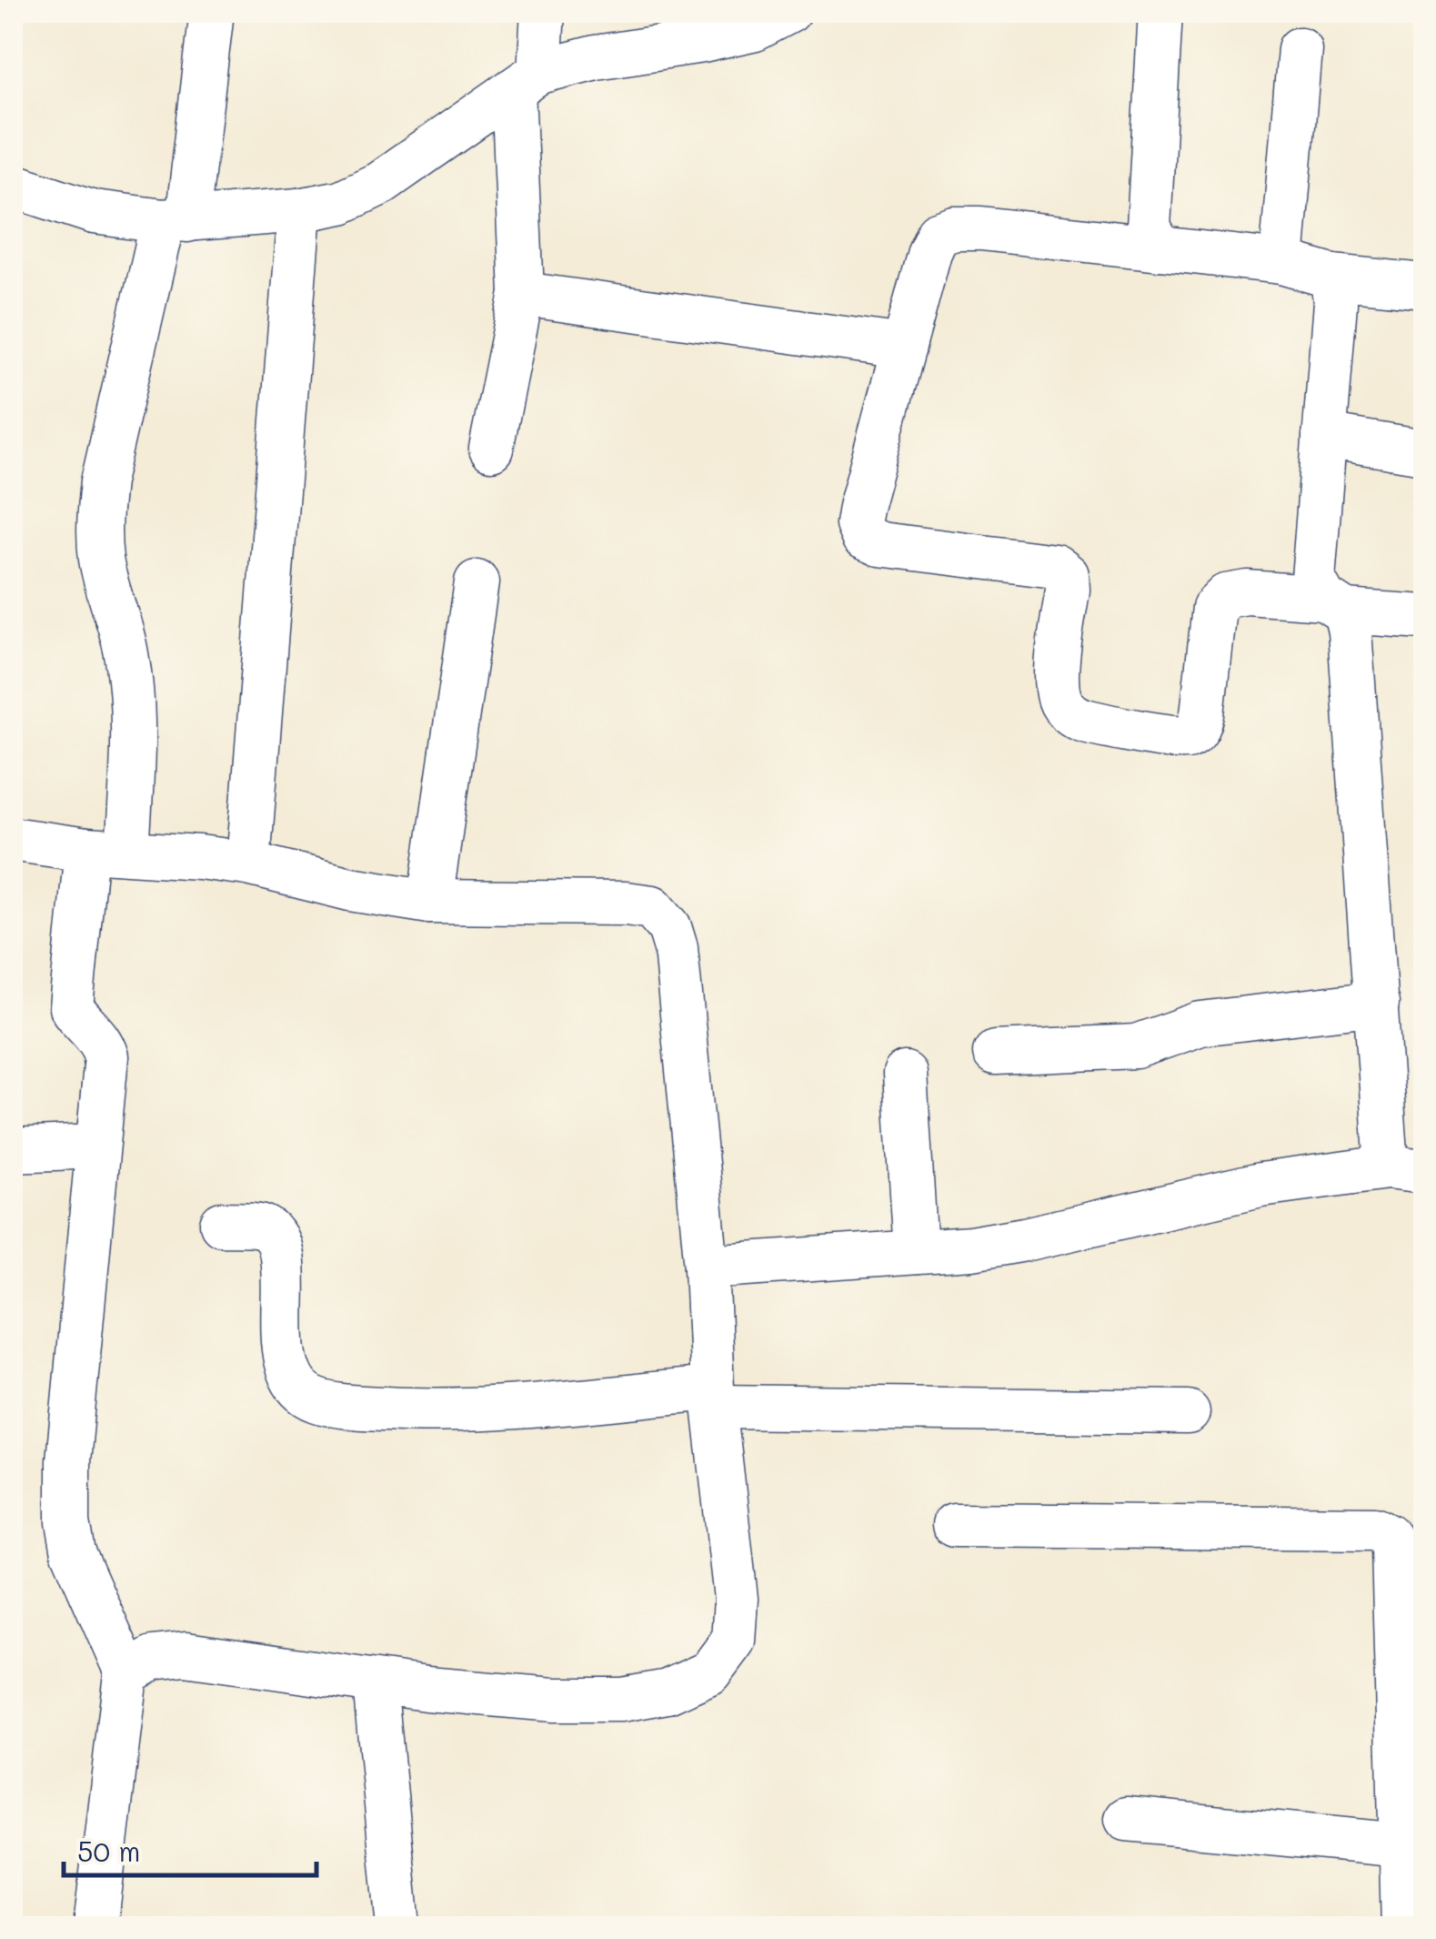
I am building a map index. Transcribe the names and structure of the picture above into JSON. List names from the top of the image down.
{
  "scale_bar": "50 m"
}
